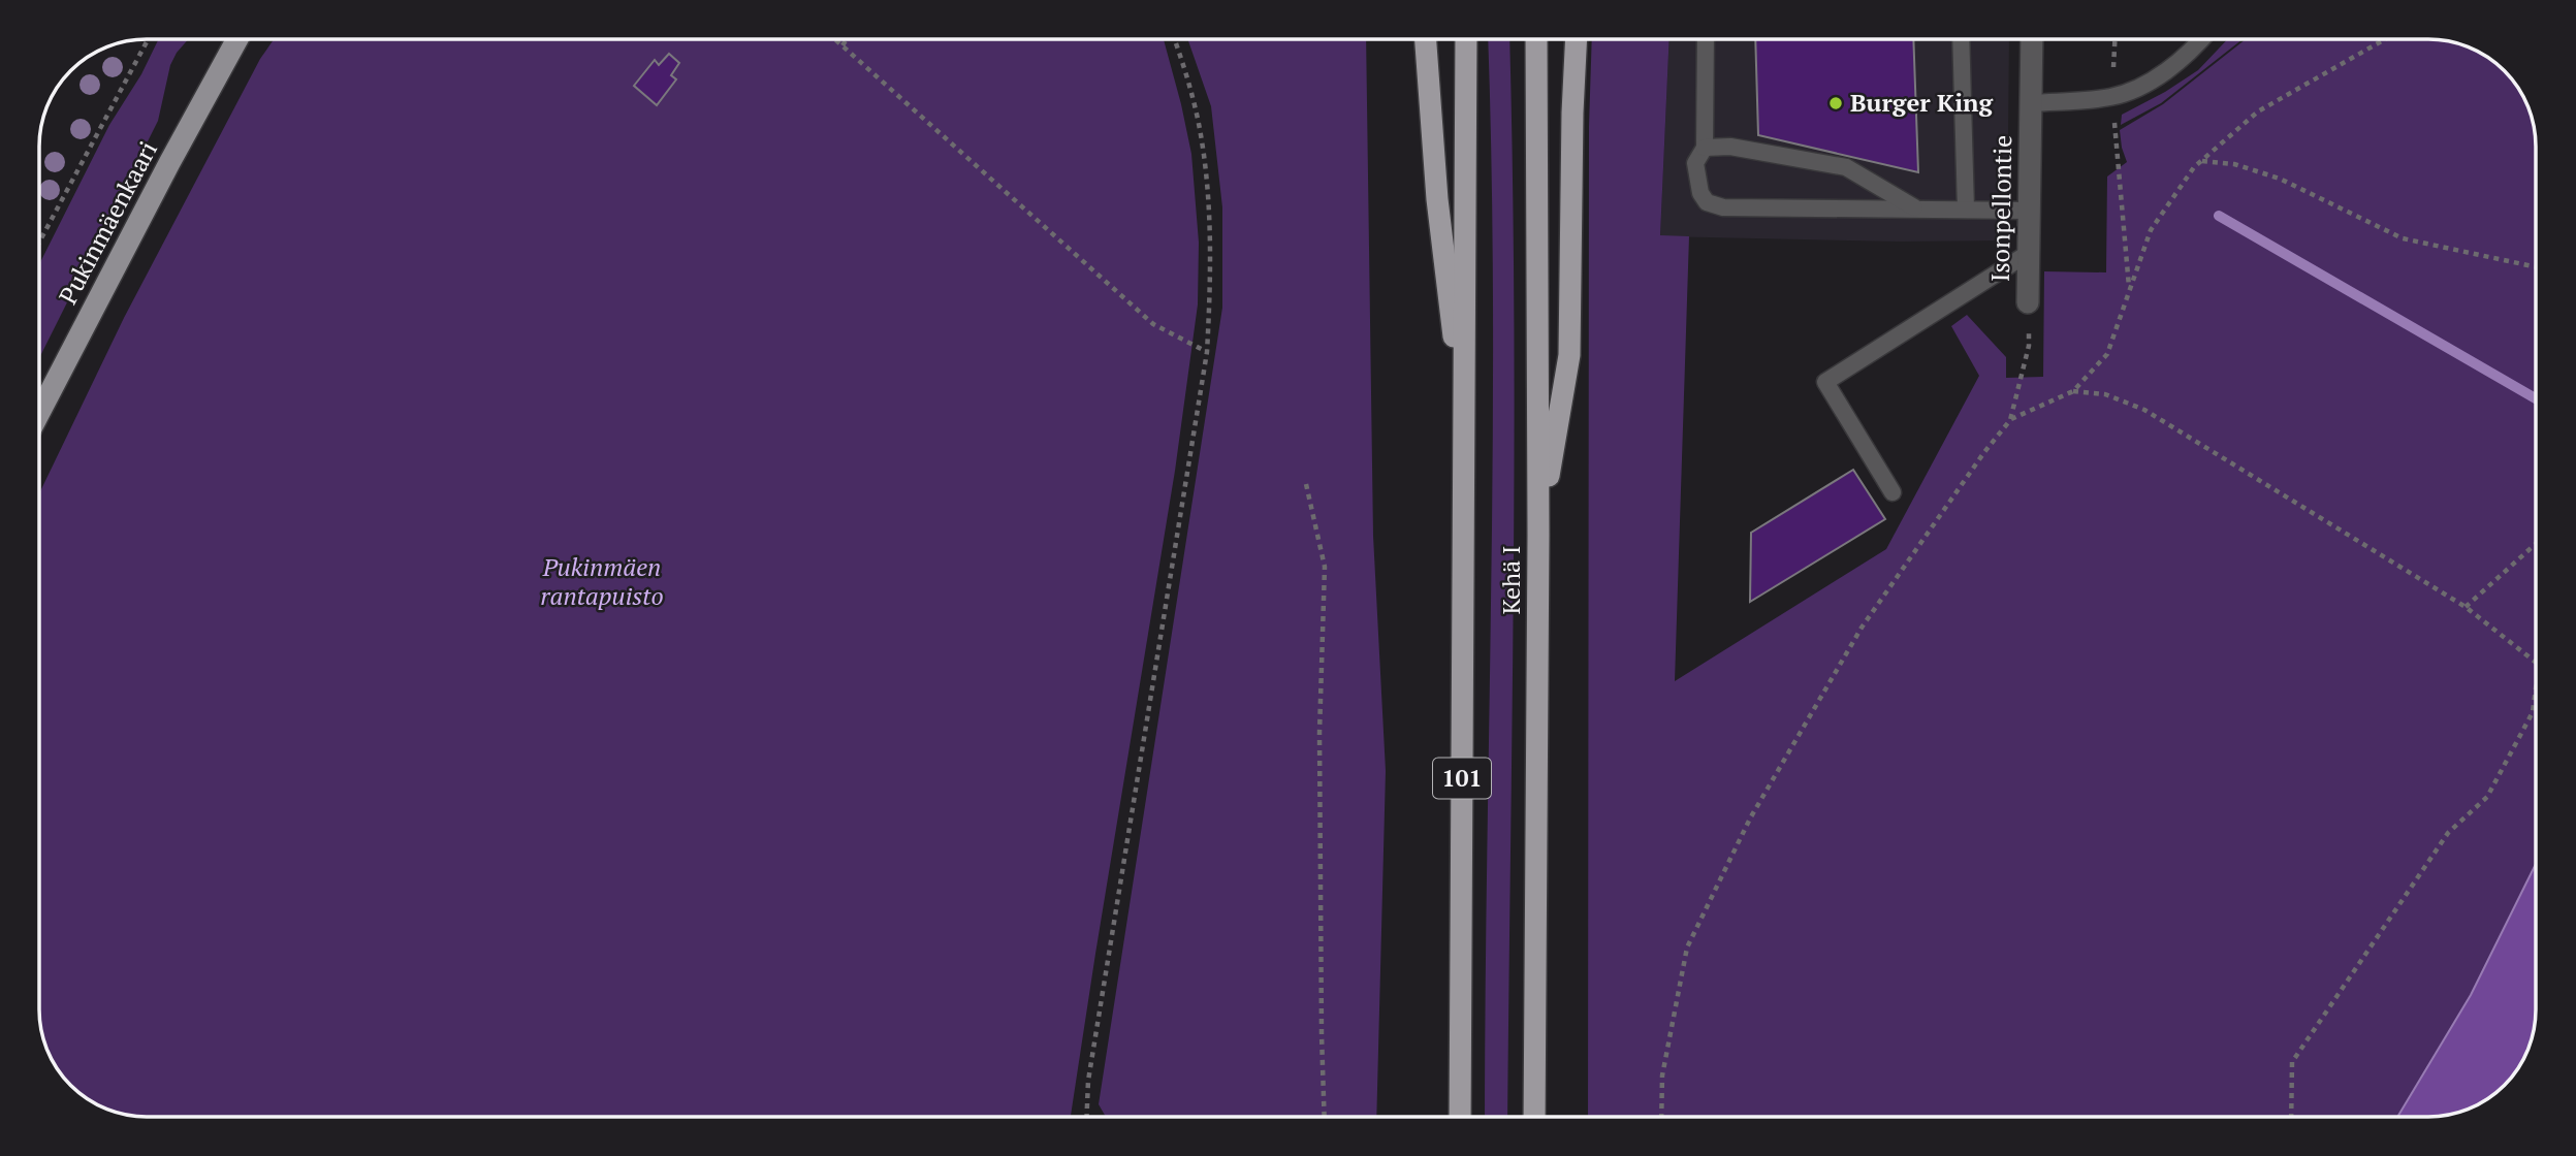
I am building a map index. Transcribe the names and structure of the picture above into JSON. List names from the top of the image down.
{
  "streets": {
    "highway": ["Kehä I", "101"],
    "main road": ["Pukinmäenkaari"],
    "street": ["Isonpellontie"]
  },
  "parks": ["Pukinmäen rantapuisto"],
  "places": ["Burger King"]
}
